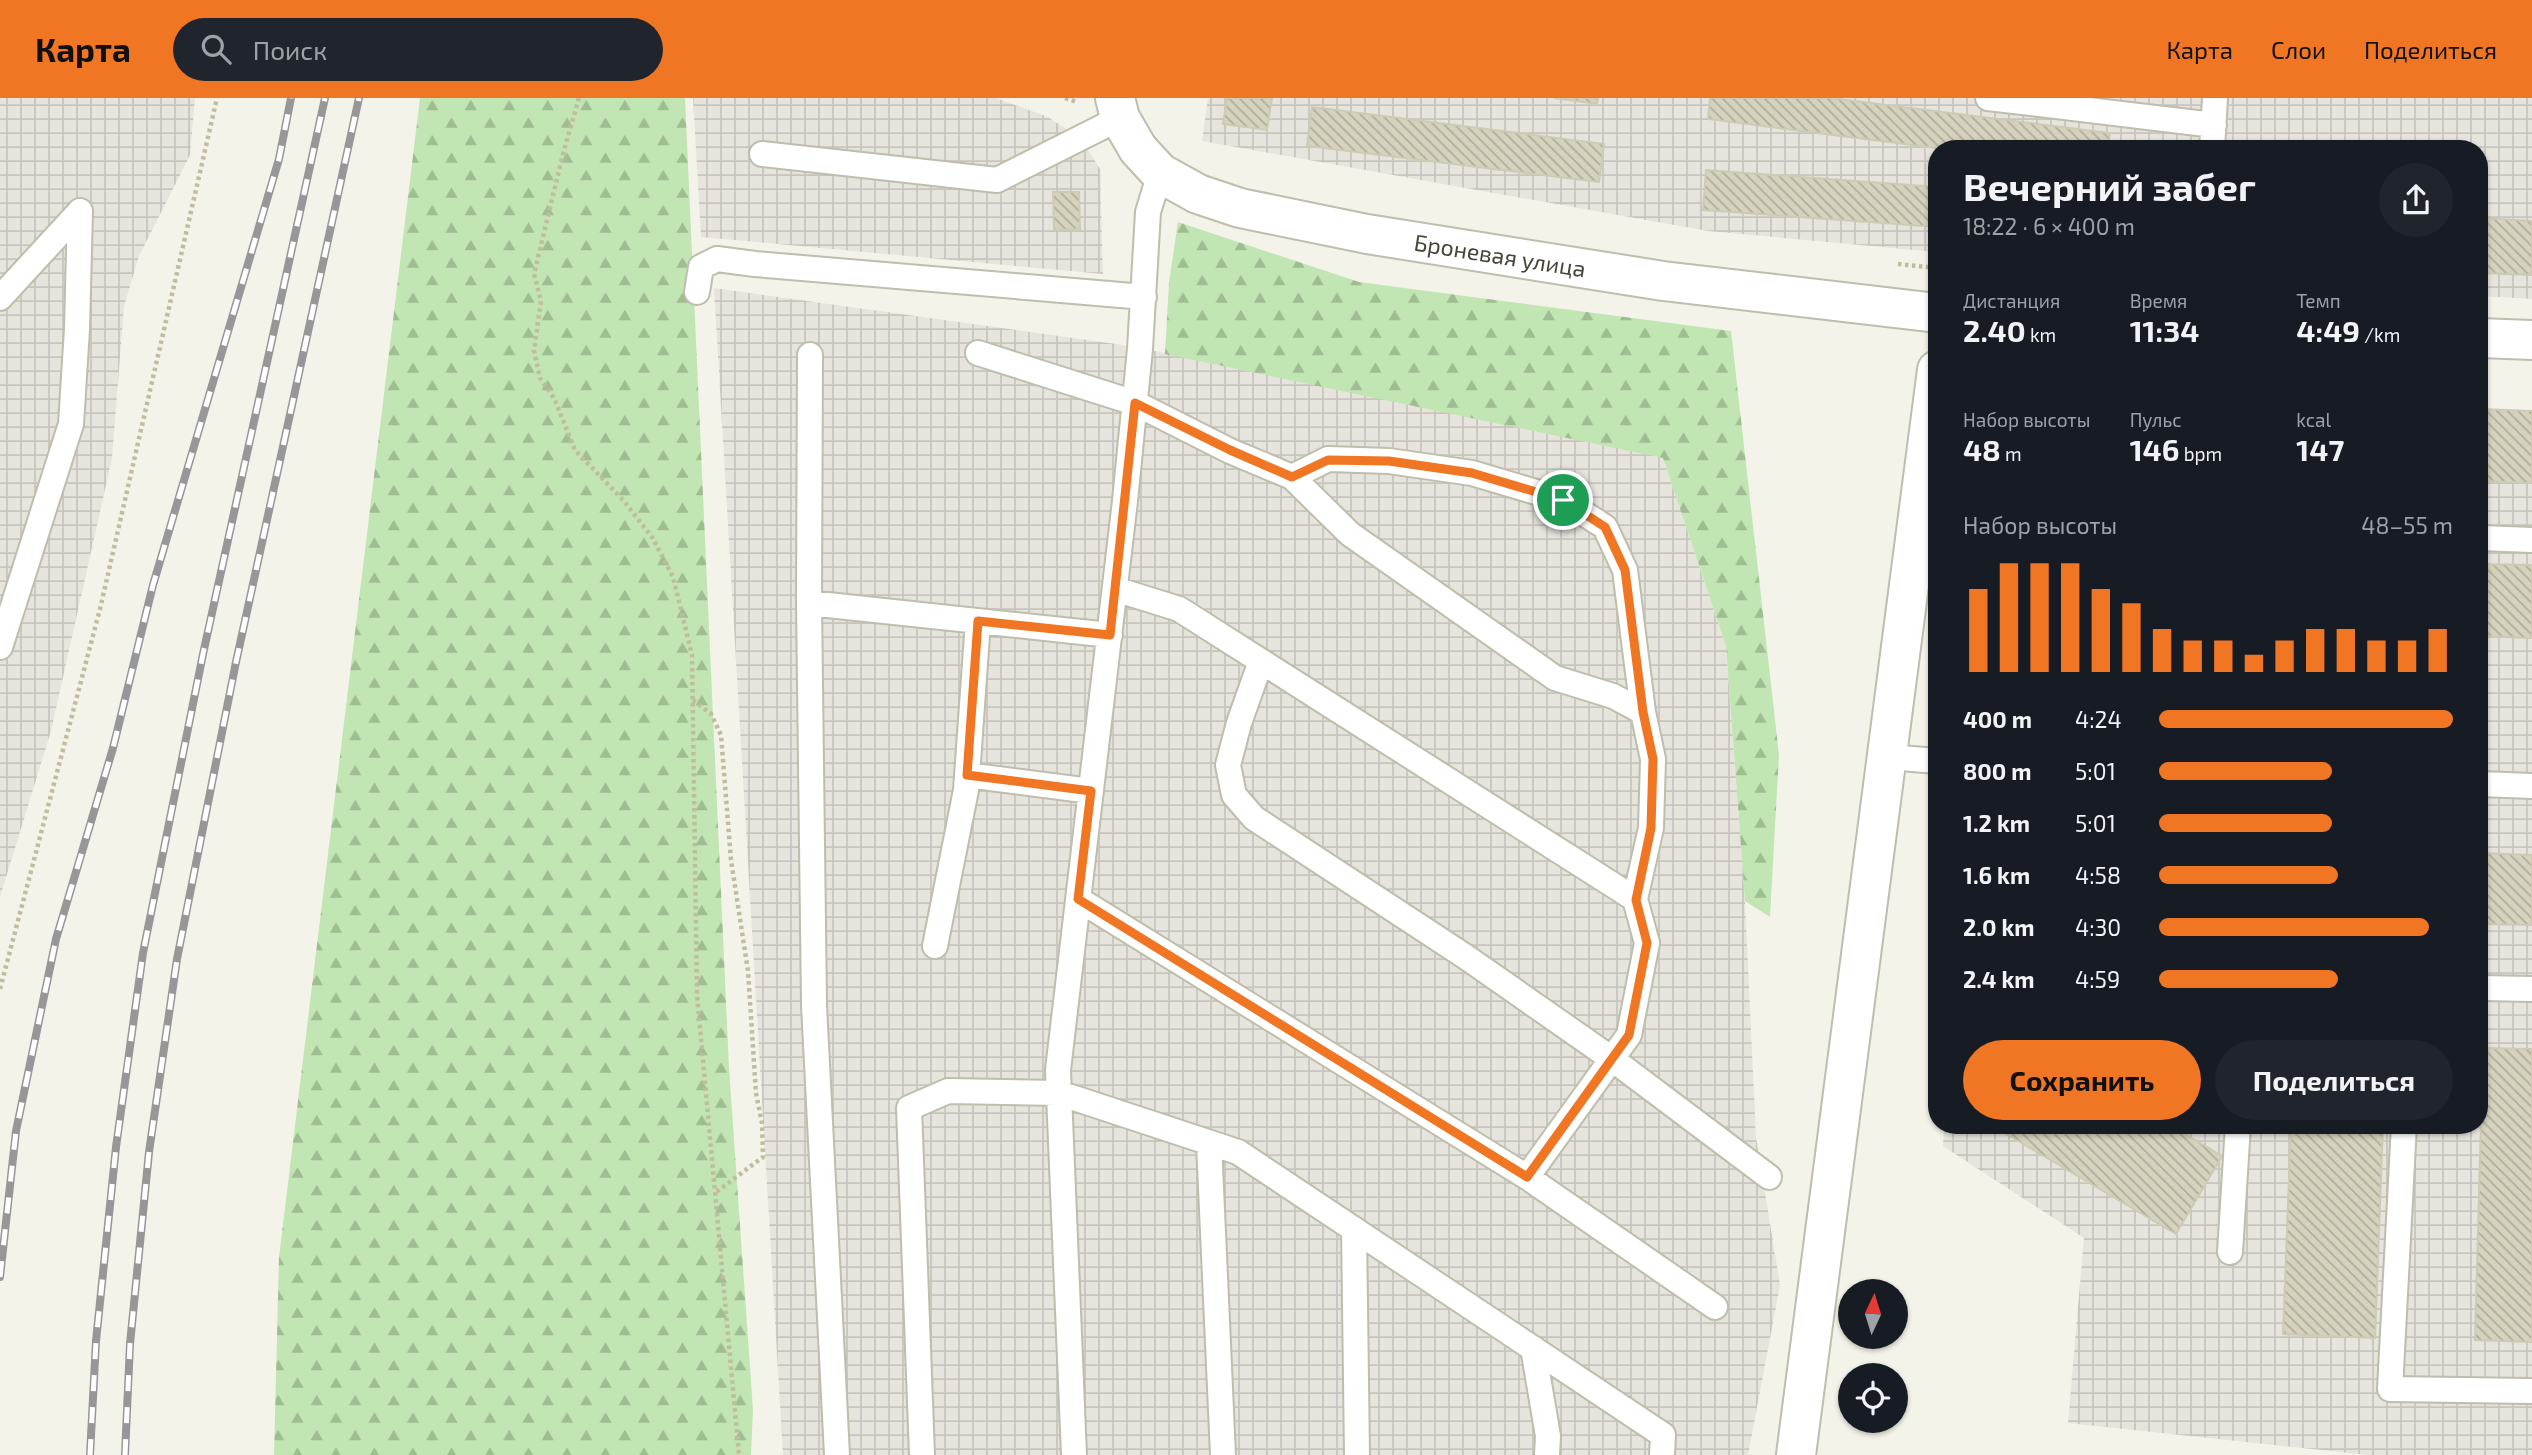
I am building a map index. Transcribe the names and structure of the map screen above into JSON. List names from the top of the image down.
{
  "streets": {
    "street": ["Броневая улица"]
  },
  "north": "top",
  "page": {
    "header": "Карта",
    "search": "Поиск",
    "nav": ["Карта", "Слои", "Поделиться"],
    "heading": ["Вечерний забег", "18:22 · 6 × 400 m"],
    "stats": [
      ["Дистанция", "2.40 km"],
      ["Время", "11:34"],
      ["Темп", "4:49 /km"],
      ["Набор высоты", "48 m"],
      ["Пульс", "146 bpm"],
      ["kcal", "147"]
    ],
    "chart": ["Набор высоты", "48–55 m"],
    "list": [
      {
        "name": "400 m",
        "note": "4:24"
      },
      {
        "name": "800 m",
        "note": "5:01"
      },
      {
        "name": "1.2 km",
        "note": "5:01"
      },
      {
        "name": "1.6 km",
        "note": "4:58"
      },
      {
        "name": "2.0 km",
        "note": "4:30"
      },
      {
        "name": "2.4 km",
        "note": "4:59"
      }
    ],
    "buttons": ["Сохранить", "Поделиться"]
  }
}
